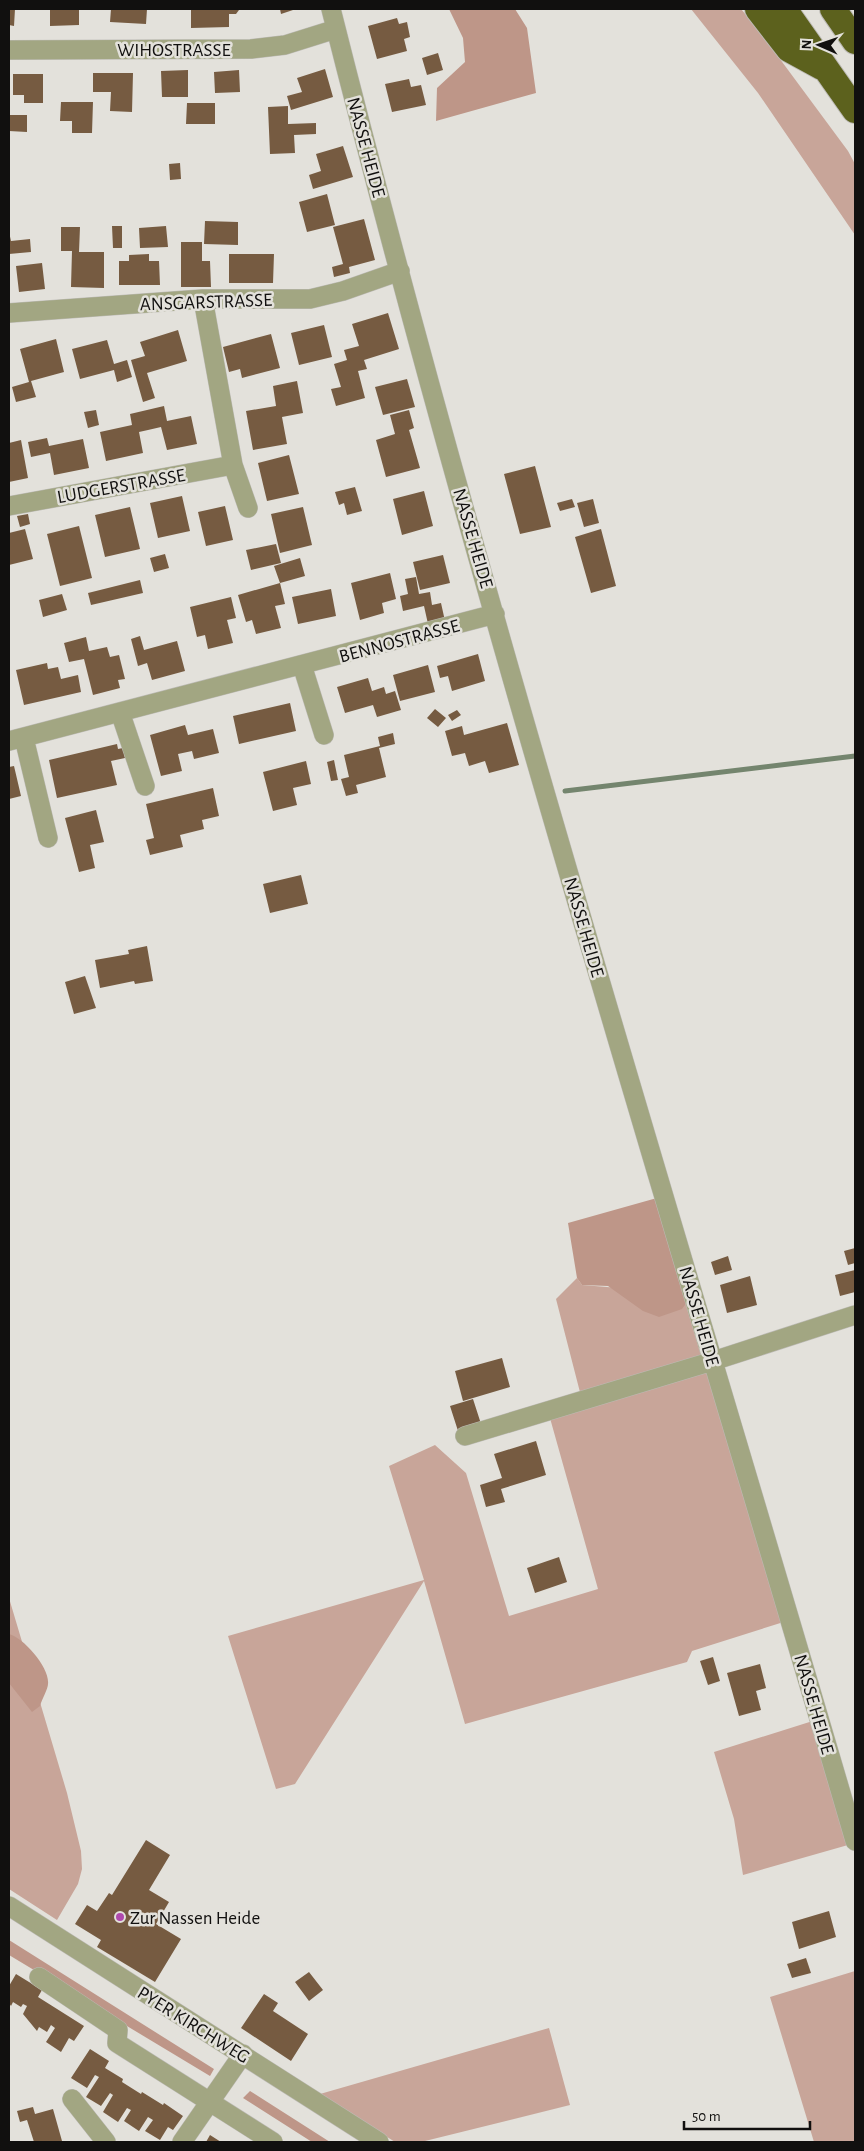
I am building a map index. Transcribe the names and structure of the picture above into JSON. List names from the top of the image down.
{
  "streets": {
    "street": [
      "WIHOSTRASSE",
      "NASSE HEIDE",
      "ANSGARSTRASSE",
      "LUDGERSTRASSE",
      "BENNOSTRASSE",
      "PYER KIRCHWEG"
    ]
  },
  "crossings": [
    ["WIHOSTRASSE", "NASSE HEIDE"],
    ["NASSE HEIDE", "ANSGARSTRASSE"],
    ["NASSE HEIDE", "BENNOSTRASSE"]
  ],
  "places": ["Zur Nassen Heide"],
  "scale_bar": "50 m",
  "north": "left"
}
